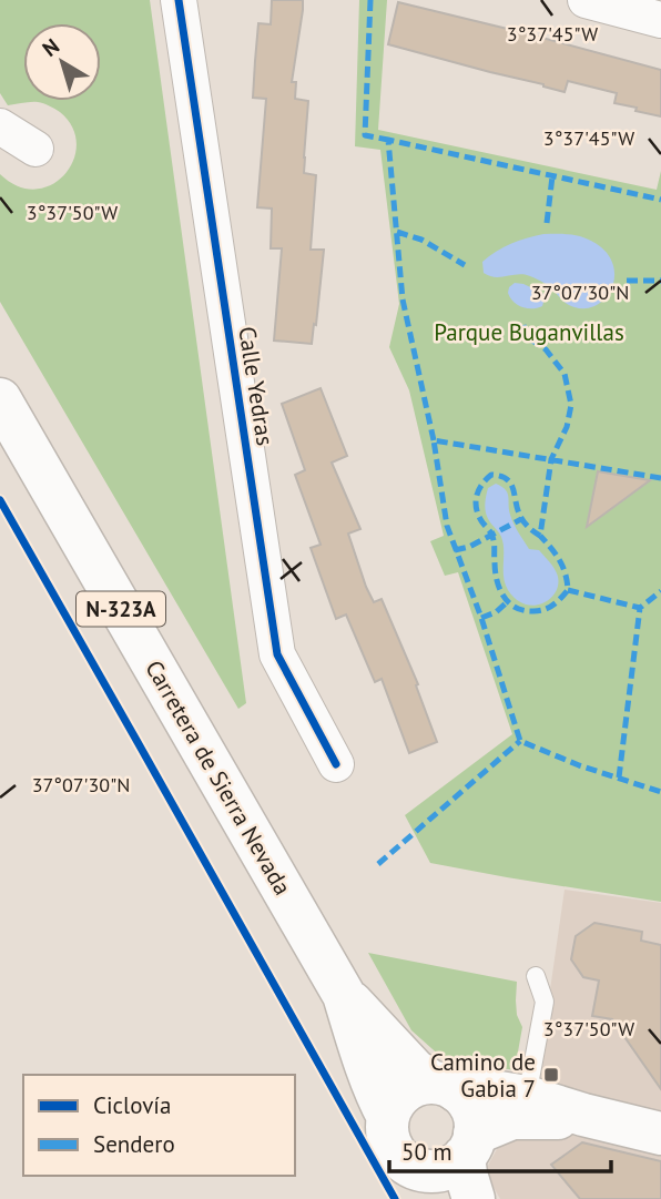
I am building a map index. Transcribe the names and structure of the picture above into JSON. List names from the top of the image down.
{
  "streets": {
    "main road": ["N-323A", "Carretera de Sierra Nevada"],
    "street": ["Calle Yedras"]
  },
  "crossings": [
    ["N-323A", "Carretera de Sierra Nevada"]
  ],
  "parks": ["Parque Buganvillas"],
  "places": {
    "transit": ["Camino de Gabia 7"]
  },
  "legend": ["Ciclovía", "Sendero"],
  "scale_bar": "50 m",
  "north": "top left",
  "coordinates": ["3°37'45\"W", "3°37'50\"W", "37°07'30\"N"]
}
